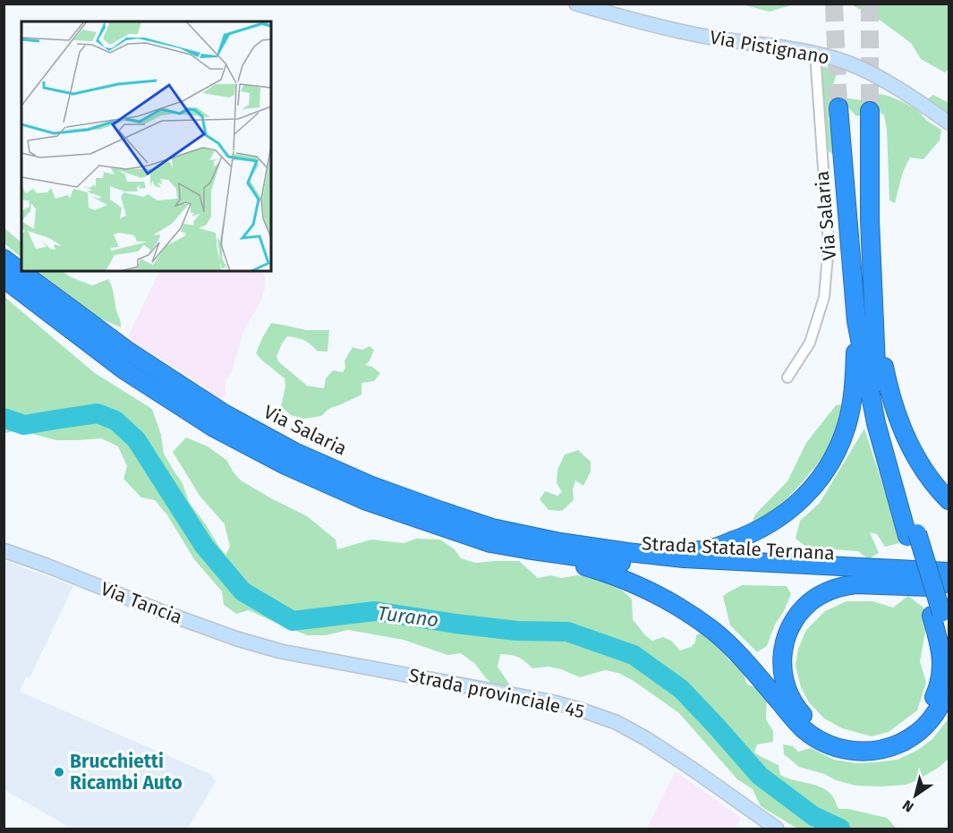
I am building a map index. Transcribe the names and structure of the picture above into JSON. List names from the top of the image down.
{
  "streets": {
    "highway": ["Via Salaria", "Strada Statale Ternana"],
    "main road": ["Via Pistignano", "Via Tancia", "Strada provinciale 45"]
  },
  "crossings": [
    ["Via Salaria", "Strada Statale Ternana"],
    ["Via Tancia", "Strada provinciale 45"]
  ],
  "water": ["Turano"],
  "places": ["Brucchietti Ricambi Auto"],
  "north": "bottom left"
}
